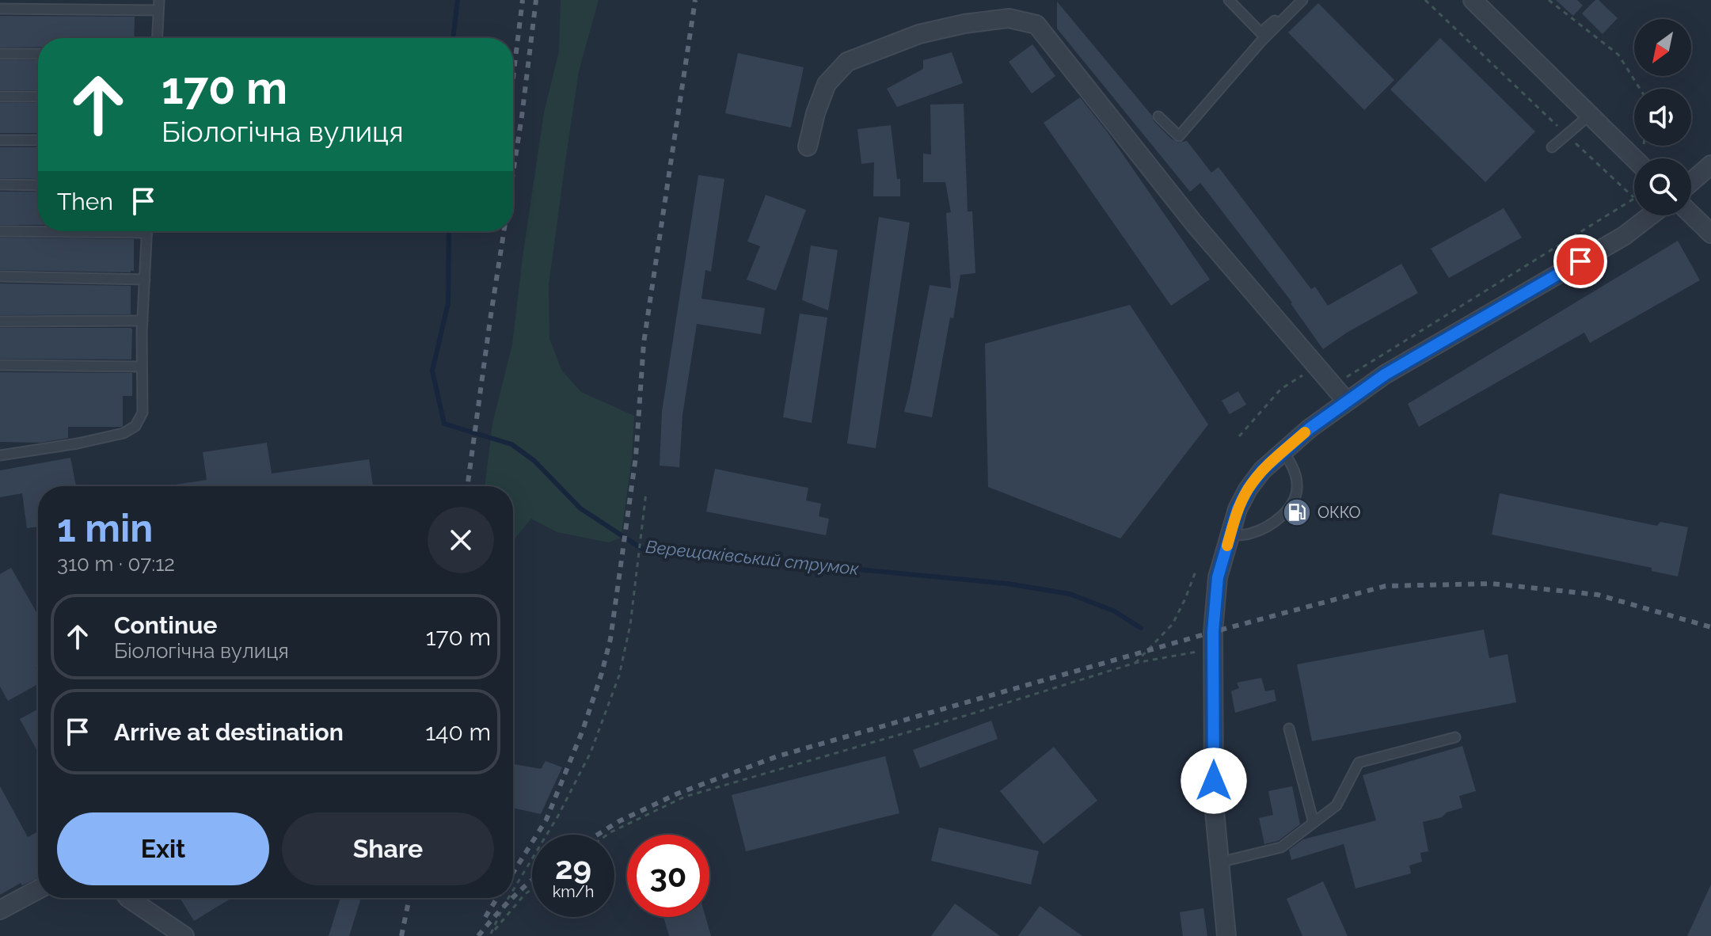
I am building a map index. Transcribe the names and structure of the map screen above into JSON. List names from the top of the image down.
{
  "water": ["Верещаківський струмок"],
  "places": {
    "fuel station": ["ОККО"]
  },
  "north": "bottom left",
  "page": {
    "turn": ["170 m", "Біологічна вулиця"],
    "then": "Then",
    "heading": ["1 min", "310 m · 07:12"],
    "list": [
      {
        "name": "Continue",
        "note": "Біологічна вулиця",
        "value": "170 m"
      },
      {
        "name": "Arrive at destination",
        "value": "140 m"
      }
    ],
    "buttons": ["Exit", "Share"],
    "speed": "29 km/h",
    "limit": "30"
  }
}
